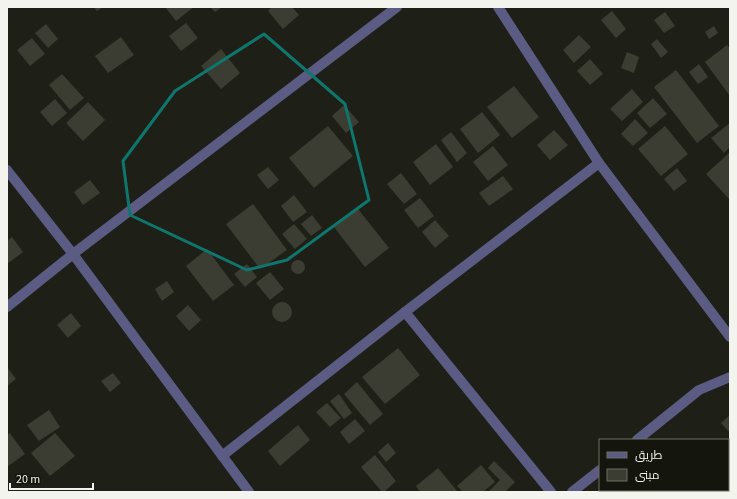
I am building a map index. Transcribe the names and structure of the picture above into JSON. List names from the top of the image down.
{
  "legend": ["طريق", "مبنى"],
  "scale_bar": "20 m"
}
